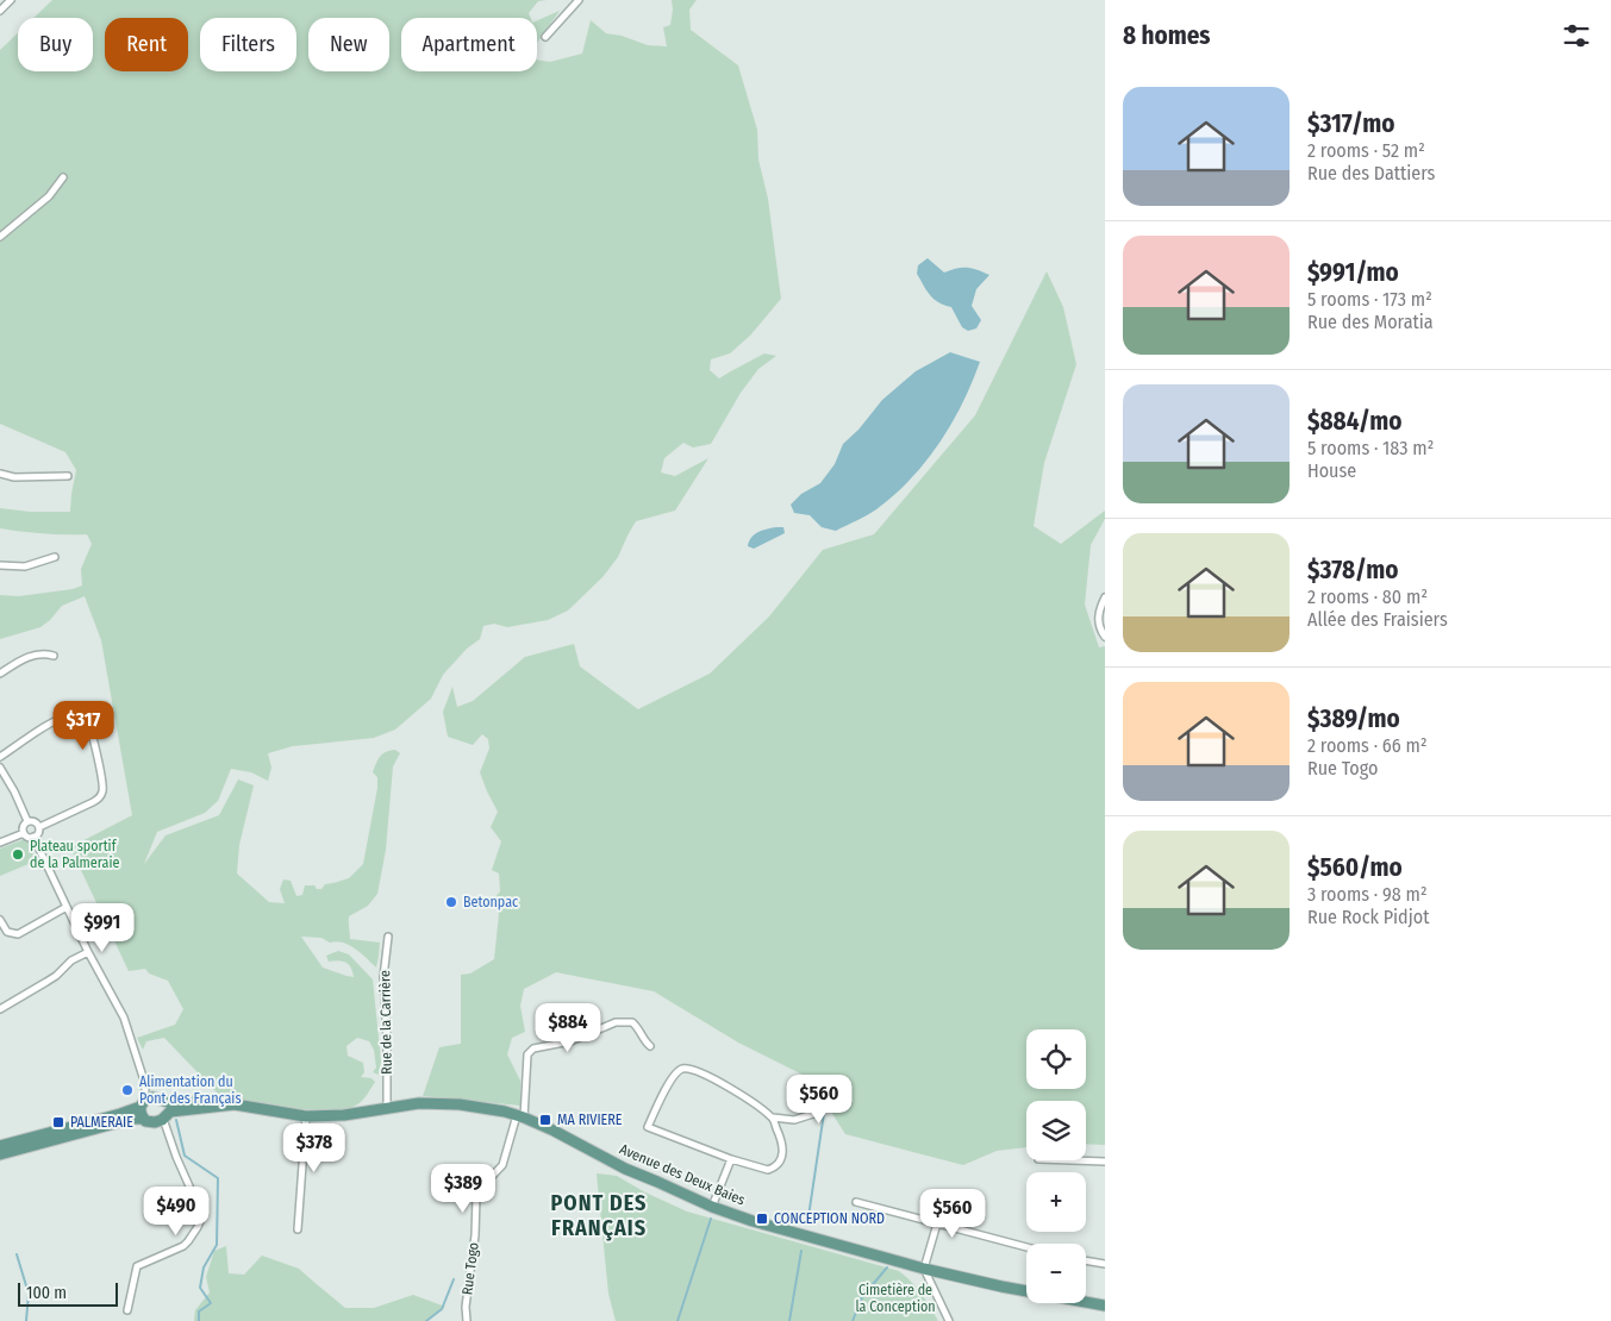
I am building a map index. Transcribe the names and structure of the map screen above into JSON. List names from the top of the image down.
{
  "streets": {
    "main road": ["Avenue des Deux Baies"],
    "street": ["Rue de la Carrière", "Rue Togo"]
  },
  "crossings": [
    ["Rue de la Carrière", "Avenue des Deux Baies"],
    ["Avenue des Deux Baies", "Rue Togo"]
  ],
  "districts": ["PONT DES FRANÇAIS"],
  "parks": ["Cimetière de la Conception"],
  "places": {
    "other": ["Plateau sportif de la Palmeraie", "Betonpac", "Alimentation du Pont des Français"],
    "transit": ["MA RIVIERE", "PALMERAIE", "CONCEPTION NORD"]
  },
  "scale_bar": "100 m",
  "page": {
    "heading": "8 homes",
    "chip": [
      "Buy",
      "Rent",
      "Filters",
      "New",
      "Apartment"
    ],
    "list": [
      {
        "name": "$317/mo",
        "note": "2 rooms · 52 m² · Rue des Dattiers"
      },
      {
        "name": "$991/mo",
        "note": "5 rooms · 173 m² · Rue des Moratia"
      },
      {
        "name": "$884/mo",
        "note": "5 rooms · 183 m² · House"
      },
      {
        "name": "$378/mo",
        "note": "2 rooms · 80 m² · Allée des Fraisiers"
      },
      {
        "name": "$389/mo",
        "note": "2 rooms · 66 m² · Rue Togo"
      },
      {
        "name": "$560/mo",
        "note": "3 rooms · 98 m² · Rue Rock Pidjot"
      }
    ],
    "price": [
      "$317",
      "$991",
      "$884",
      "$560",
      "$378",
      "$389",
      "$490",
      "$560"
    ],
    "map_buttons": ["+", "−"],
    "scale": "100 m"
  }
}
